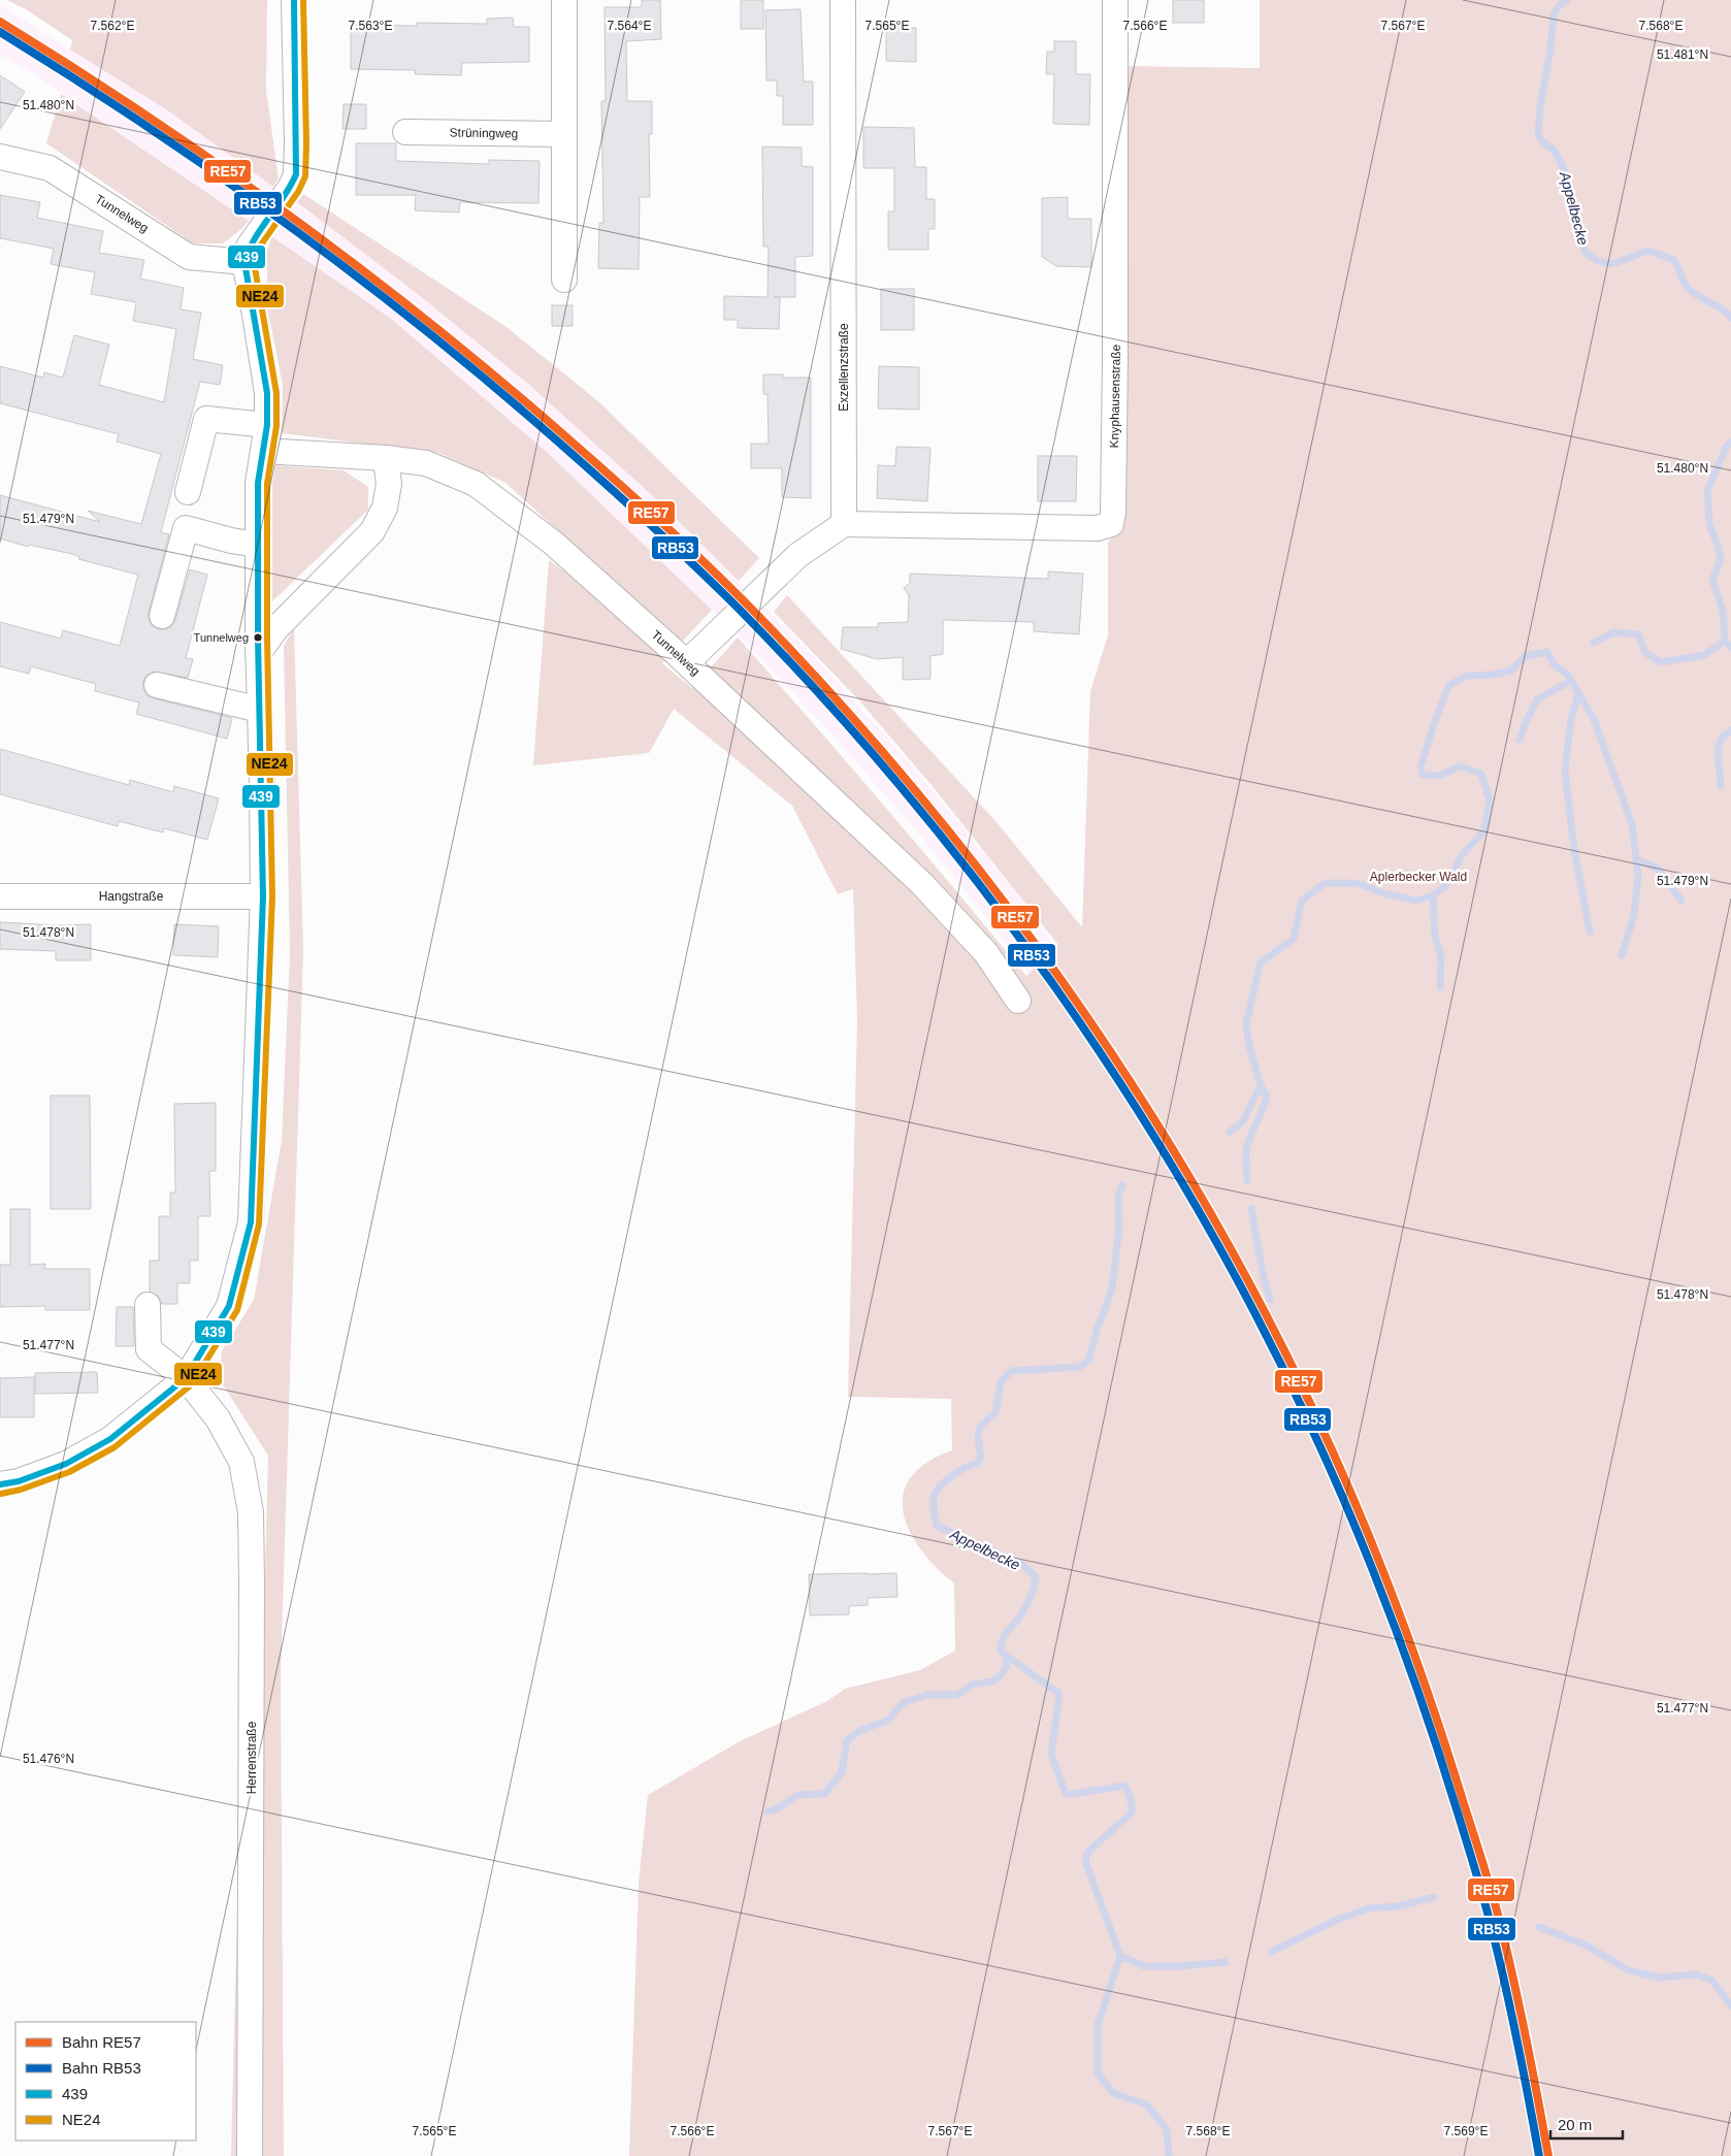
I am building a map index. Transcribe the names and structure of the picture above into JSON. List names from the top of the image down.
{
  "streets": {
    "street": [
      "Strüningweg",
      "Tunnelweg",
      "Exzellenzstraße",
      "Knyphausenstraße",
      "Hangstraße",
      "Herrenstraße"
    ]
  },
  "crossings": [
    ["Exzellenzstraße", "Knyphausenstraße"]
  ],
  "water": ["Appelbecke"],
  "parks": ["Aplerbecker Wald"],
  "places": ["Tunnelweg"],
  "lines": [
    "transit line 439",
    "transit line NE24",
    "rail line RE57",
    "rail line RB53"
  ],
  "legend": [
    "Bahn RE57",
    "Bahn RB53",
    "439",
    "NE24"
  ],
  "scale_bar": "20 m",
  "coordinates": [
    "7.562°E",
    "7.563°E",
    "7.564°E",
    "7.565°E",
    "7.566°E",
    "7.567°E",
    "7.568°E",
    "51.481°N",
    "51.480°N",
    "51.479°N",
    "51.478°N",
    "51.477°N",
    "51.476°N",
    "7.569°E"
  ]
}
